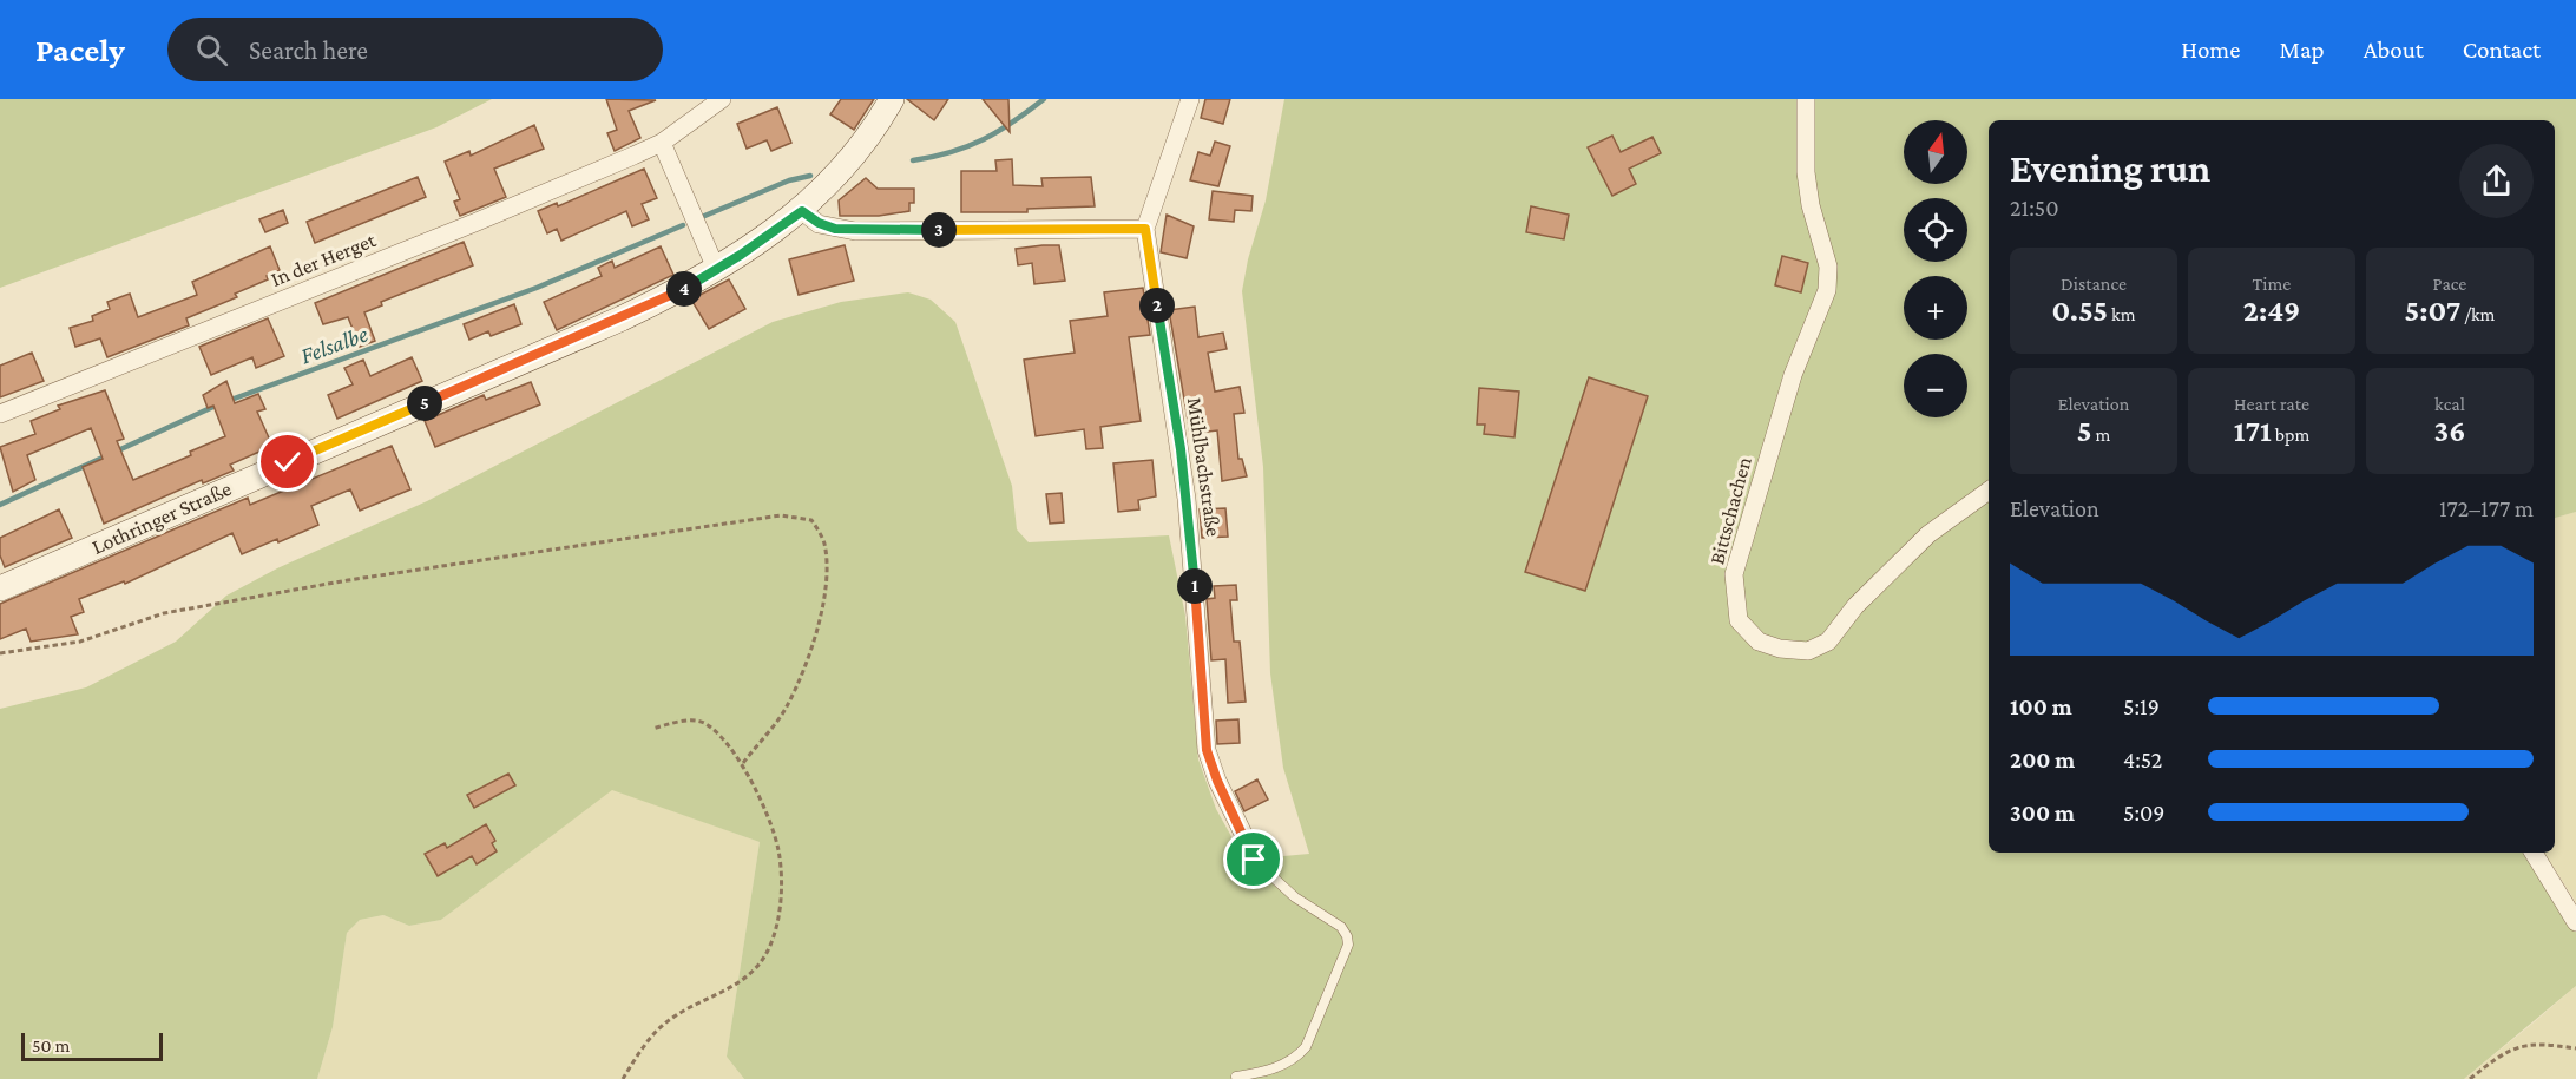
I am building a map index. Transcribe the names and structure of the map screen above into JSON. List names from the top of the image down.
{
  "streets": {
    "main road": ["Lothringer Straße"],
    "street": ["In der Herget", "Mühlbachstraße", "Bittschachen"]
  },
  "water": ["Felsalbe"],
  "scale_bar": "50 m",
  "north": "top",
  "page": {
    "header": "Pacely",
    "search": "Search here",
    "nav": [
      "Home",
      "Map",
      "About",
      "Contact"
    ],
    "map_buttons": ["+", "−"],
    "heading": ["Evening run", "21:50"],
    "pins": [
      "3",
      "4",
      "2",
      "5",
      "1"
    ],
    "stats": [
      ["Distance", "0.55 km"],
      ["Time", "2:49"],
      ["Pace", "5:07 /km"],
      ["Elevation", "5 m"],
      ["Heart rate", "171 bpm"],
      ["kcal", "36"]
    ],
    "chart": ["Elevation", "172–177 m"],
    "list": [
      {
        "name": "100 m",
        "note": "5:19"
      },
      {
        "name": "200 m",
        "note": "4:52"
      },
      {
        "name": "300 m",
        "note": "5:09"
      }
    ],
    "scale": "50 m"
  }
}
